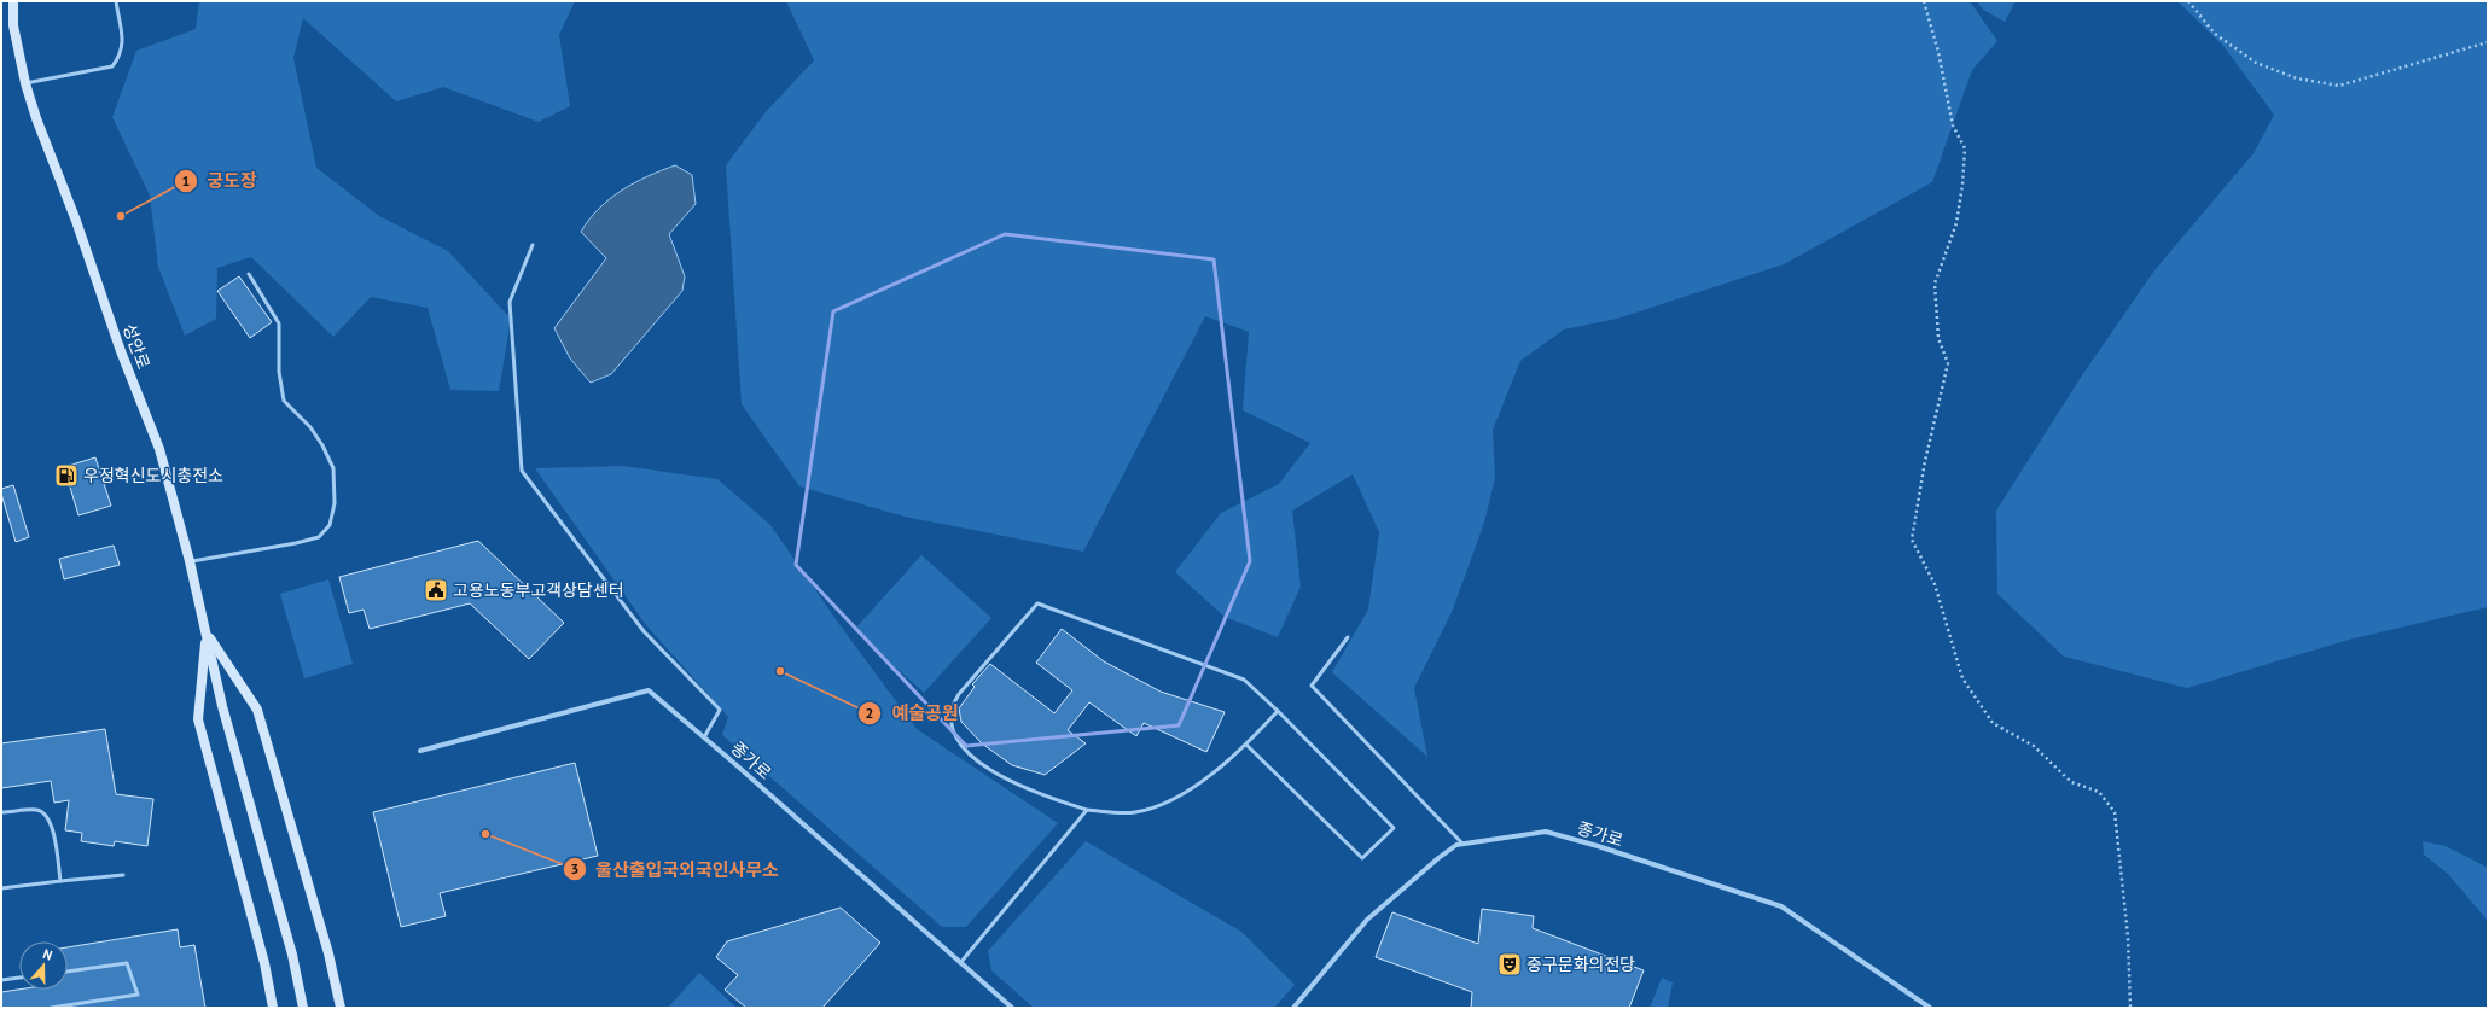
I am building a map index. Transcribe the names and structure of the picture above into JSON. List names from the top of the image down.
{
  "streets": {
    "street": ["성안로", "종가로"]
  },
  "places": {
    "other": ["궁도장", "예술공원", "울산출입국외국인사무소"],
    "fuel station": ["우정혁신도시충전소"],
    "public building": ["고용노동부고객상담센터"],
    "theatre": ["중구문화의전당"]
  },
  "north": "top"
}
